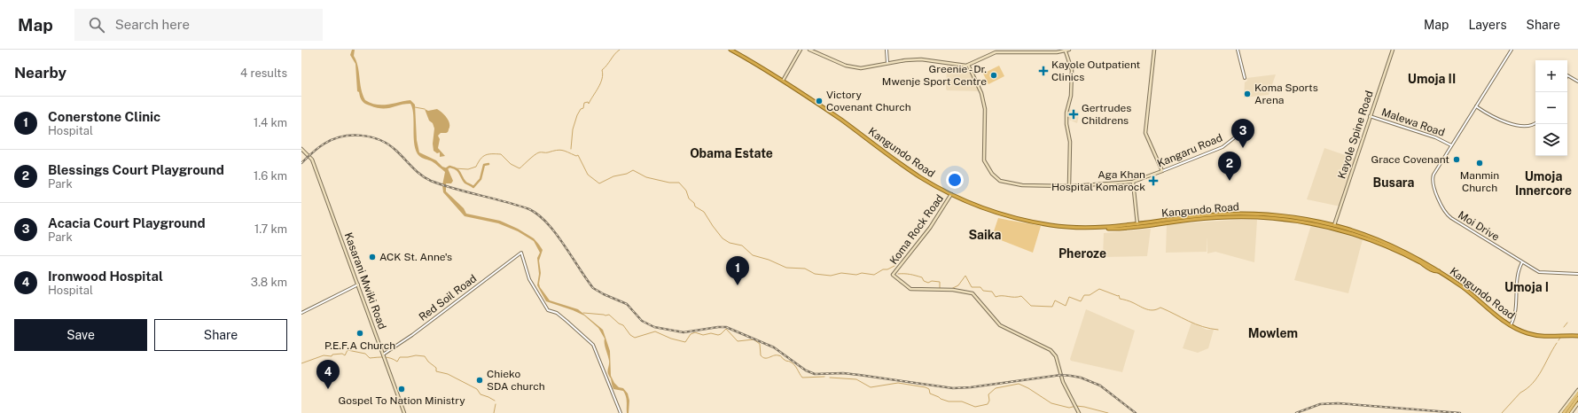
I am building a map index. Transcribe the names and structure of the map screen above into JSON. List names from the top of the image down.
{
  "streets": {
    "highway": ["Kangundo Road"],
    "main road": [
      "Kayole Spine Road",
      "Kangaru Road",
      "Koma Rock Road",
      "Kasarani Mwiki Road"
    ],
    "street": ["Malewa Road", "Moi Drive", "Red Soil Road"]
  },
  "crossings": [
    ["Malewa Road", "Kayole Spine Road"],
    ["Malewa Road", "Moi Drive"],
    ["Kayole Spine Road", "Kangundo Road"],
    ["Kangundo Road", "Koma Rock Road"],
    ["Kasarani Mwiki Road", "Red Soil Road"]
  ],
  "districts": [
    "Umoja II",
    "Obama Estate",
    "Umoja Innercore",
    "Busara",
    "Saika",
    "Pheroze",
    "Umoja I",
    "Mowlem"
  ],
  "places": {
    "health": ["Kayole Outpatient Clinics", "Gertrudes Childrens", "Aga Khan Hospital Komarock"],
    "other": [
      "Greenie - Dr. Mwenje Sport Centre",
      "Koma Sports Arena",
      "Victory Covenant Church",
      "Grace Covenant",
      "Manmin Church",
      "ACK St. Anne's",
      "P.E.F.A Church",
      "Chieko SDA church",
      "Gospel To Nation Ministry"
    ]
  },
  "page": {
    "header": "Map",
    "search": "Search here",
    "nav": ["Map", "Layers", "Share"],
    "heading": ["Nearby", "4 results"],
    "map_buttons": ["+", "−"],
    "list": [
      {
        "mark": "1",
        "name": "Conerstone Clinic",
        "note": "Hospital",
        "value": "1.4 km"
      },
      {
        "mark": "2",
        "name": "Blessings Court Playground",
        "note": "Park",
        "value": "1.6 km"
      },
      {
        "mark": "3",
        "name": "Acacia Court Playground",
        "note": "Park",
        "value": "1.7 km"
      },
      {
        "mark": "4",
        "name": "Ironwood Hospital",
        "note": "Hospital",
        "value": "3.8 km"
      }
    ],
    "pins": [
      "3",
      "2",
      "1",
      "4"
    ],
    "buttons": ["Save", "Share"]
  }
}
